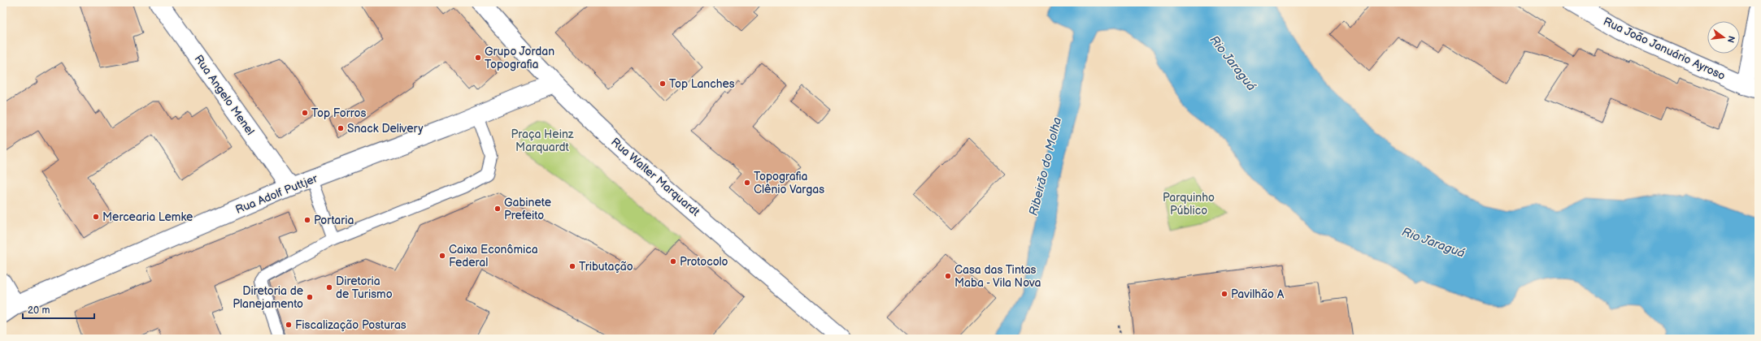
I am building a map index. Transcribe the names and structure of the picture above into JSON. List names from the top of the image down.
{
  "streets": {
    "street": [
      "Rua João Januário Ayroso",
      "Rua Angelo Menel",
      "Rua Walter Marquardt",
      "Rua Adolf Puttjer"
    ]
  },
  "crossings": [
    ["Rua Angelo Menel", "Rua Adolf Puttjer"],
    ["Rua Walter Marquardt", "Rua Adolf Puttjer"]
  ],
  "water": ["Rio Jaraguá", "Ribeirão do Molha"],
  "parks": ["Praça Heinz Marquardt", "Parquinho Público"],
  "places": [
    "Grupo Jordan Topografia",
    "Top Lanches",
    "Top Forros",
    "Snack Delivery",
    "Topografia Clênio Vargas",
    "Gabinete Prefeito",
    "Mercearia Lemke",
    "Portaria",
    "Caixa Econômica Federal",
    "Protocolo",
    "Tributação",
    "Casa das Tintas Maba - Vila Nova",
    "Diretoria de Turismo",
    "Pavilhão A",
    "Diretoria de Planejamento",
    "Fiscalização Posturas"
  ],
  "scale_bar": "20 m",
  "north": "right"
}
